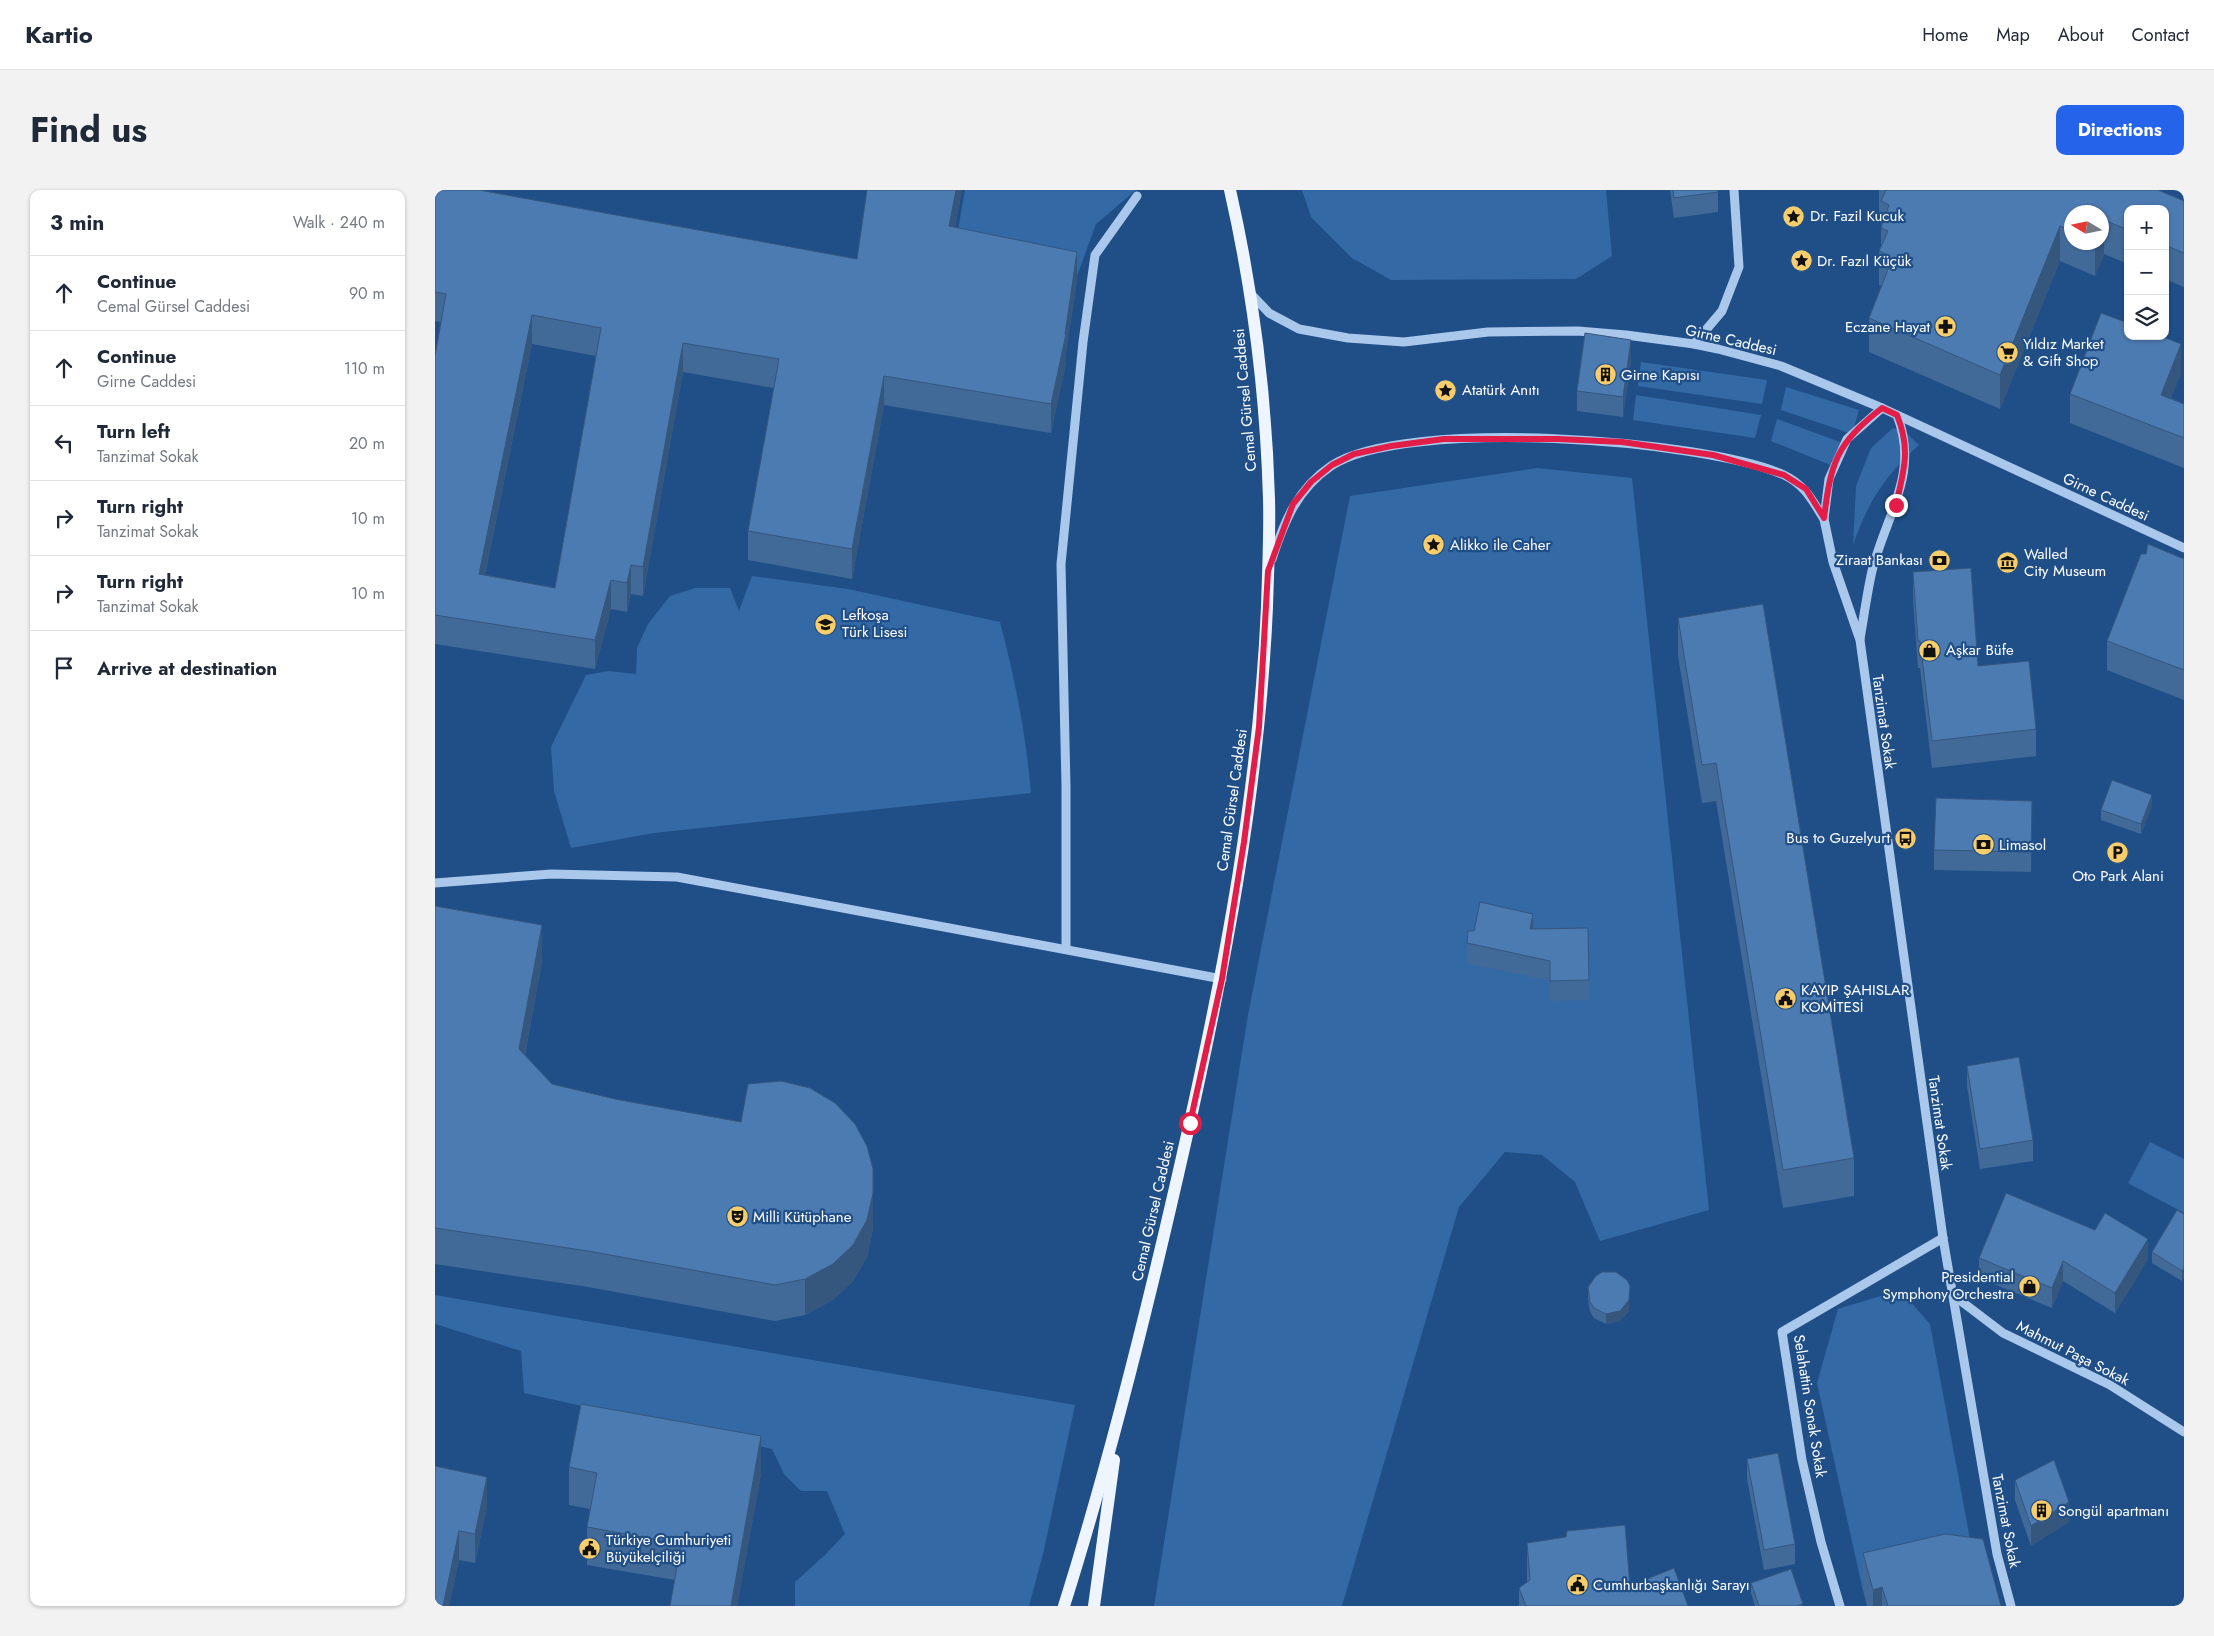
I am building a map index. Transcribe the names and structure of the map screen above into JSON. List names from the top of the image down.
{
  "streets": {
    "main road": ["Cemal Gürsel Caddesi"],
    "street": [
      "Girne Caddesi",
      "Tanzimat Sokak",
      "Mahmut Paşa Sokak",
      "Selahattin Sonak Sokak"
    ]
  },
  "crossings": [
    ["Girne Caddesi", "Cemal Gürsel Caddesi"],
    ["Girne Caddesi", "Tanzimat Sokak"],
    ["Tanzimat Sokak", "Mahmut Paşa Sokak"],
    ["Tanzimat Sokak", "Selahattin Sonak Sokak"]
  ],
  "places": {
    "place": [
      "Dr. Fazil Kucuk",
      "Dr. Fazıl Küçük",
      "Atatürk Anıtı",
      "Alikko ile Caher"
    ],
    "pharmacy": ["Eczane Hayat"],
    "supermarket": ["Yıldız Market & Gift Shop"],
    "building": ["Girne Kapısı", "Songül apartmanı"],
    "bank": ["Ziraat Bankası", "Limasol"],
    "museum": ["Walled City Museum"],
    "school or university": ["Lefkoşa Türk Lisesi"],
    "shop": ["Aşkar Büfe", "Presidential Symphony Orchestra"],
    "bus stop": ["Bus to Guzelyurt"],
    "parking": ["Oto Park Alani"],
    "public building": ["KAYIP ŞAHISLAR KOMİTESİ", "Türkiye Cumhuriyeti Büyükelçiliği", "Cumhurbaşkanlığı Sarayı"],
    "theatre": ["Milli Kütüphane"]
  },
  "north": "left",
  "page": {
    "header": "Kartio",
    "nav": [
      "Home",
      "Map",
      "About",
      "Contact"
    ],
    "title": "Find us",
    "buttons": "Directions",
    "heading": ["3 min", "Walk · 240 m"],
    "map_buttons": ["+", "−"],
    "list": [
      ["Continue", "Cemal Gürsel Caddesi", "90 m"],
      ["Continue", "Girne Caddesi", "110 m"],
      ["Turn left", "Tanzimat Sokak", "20 m"],
      ["Turn right", "Tanzimat Sokak", "10 m"],
      ["Turn right", "Tanzimat Sokak", "10 m"],
      "Arrive at destination"
    ]
  }
}
